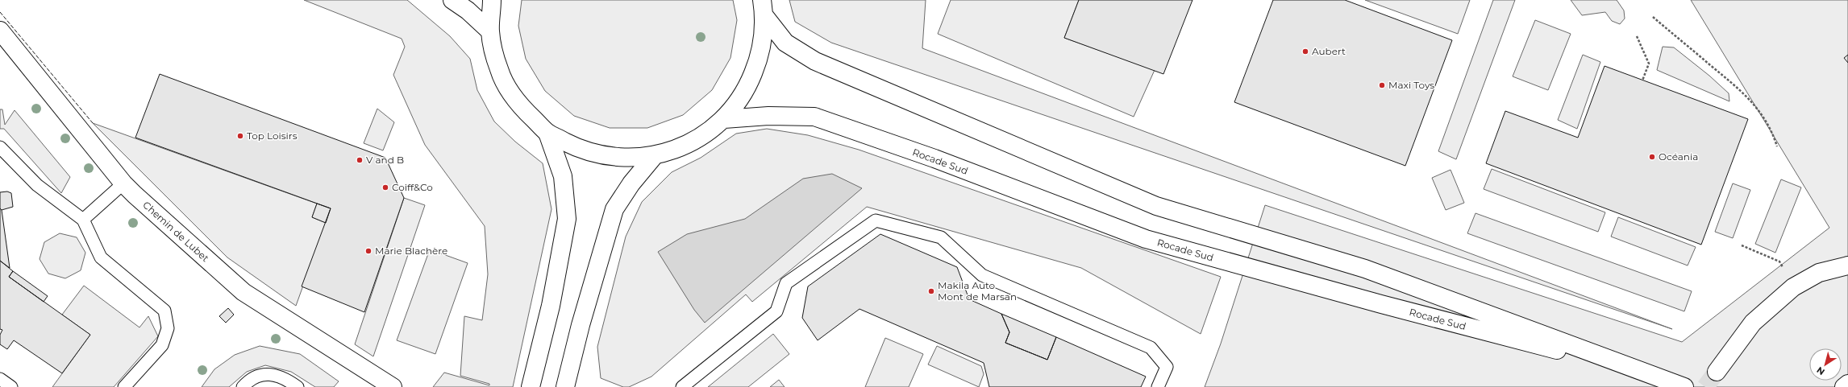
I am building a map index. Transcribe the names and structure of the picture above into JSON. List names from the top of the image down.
{
  "streets": {
    "main road": ["Rocade Sud", "Chemin de Lubet"]
  },
  "places": [
    "Aubert",
    "Maxi Toys",
    "Top Loisirs",
    "Océania",
    "V and B",
    "Coiff&Co",
    "Marie Blachère",
    "Makila Auto Mont de Marsan"
  ],
  "north": "bottom left"
}
